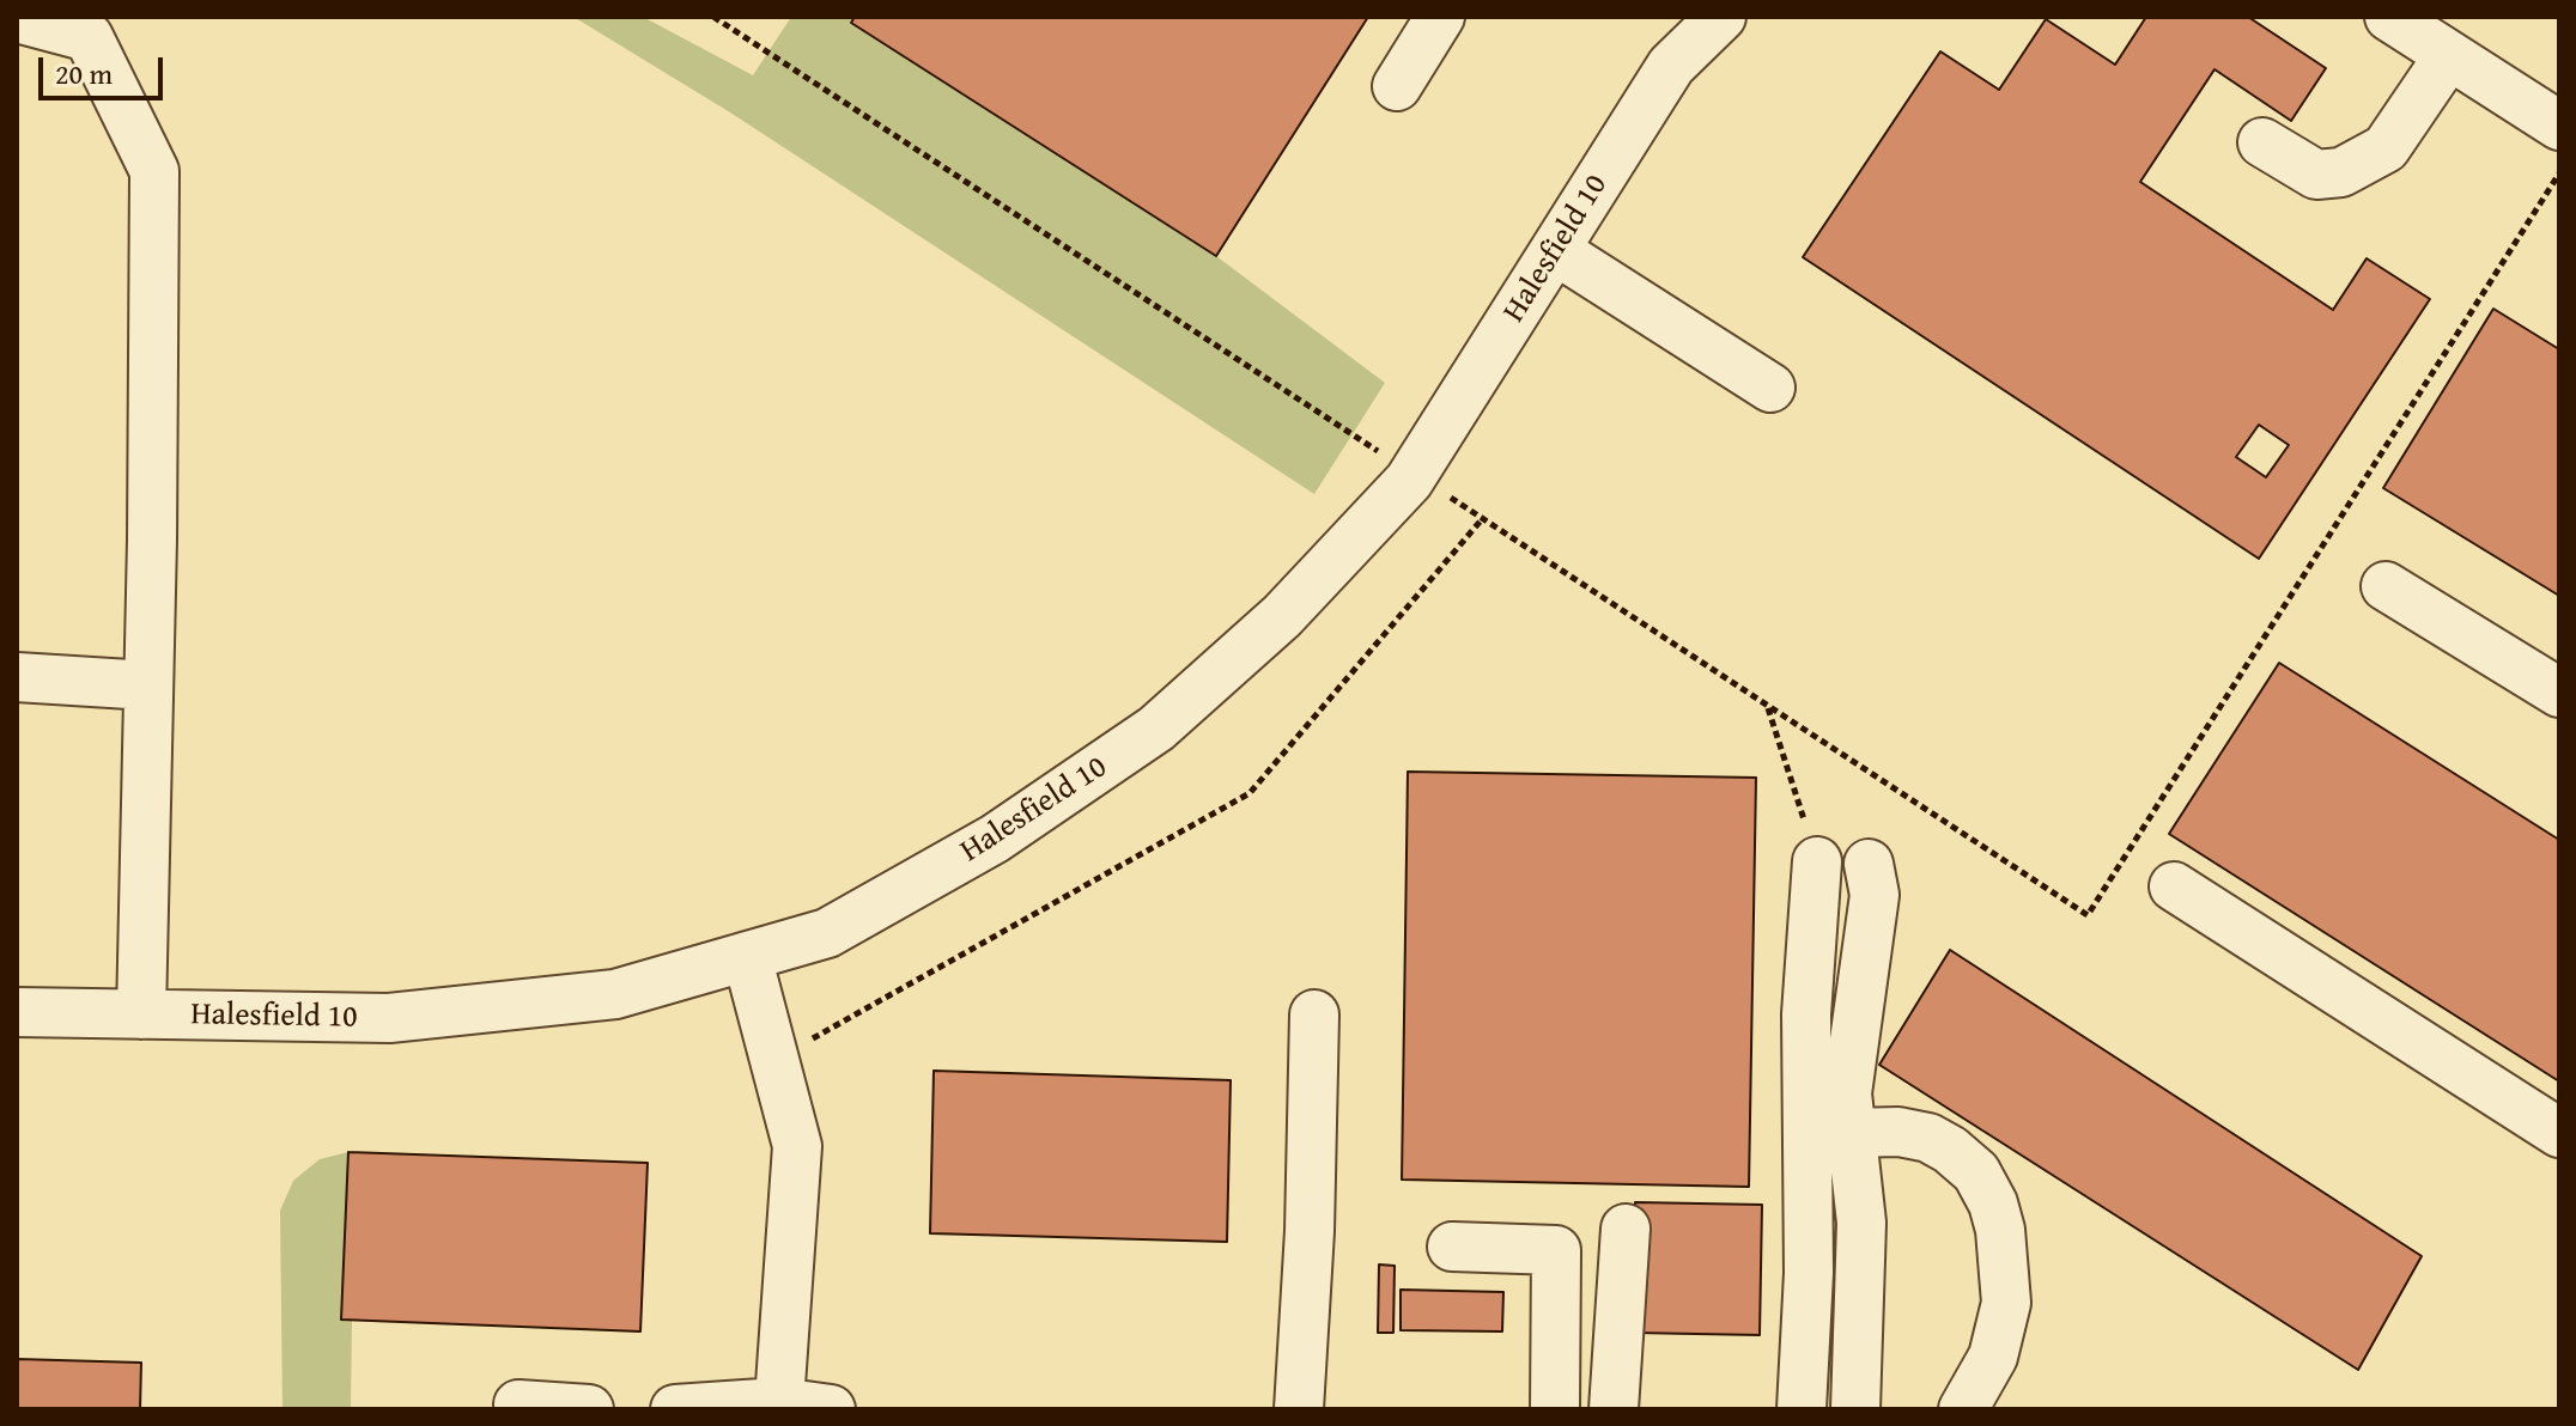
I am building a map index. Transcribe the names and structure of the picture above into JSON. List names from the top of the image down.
{
  "streets": {
    "street": ["Halesfield 10"]
  },
  "scale_bar": "20 m"
}
